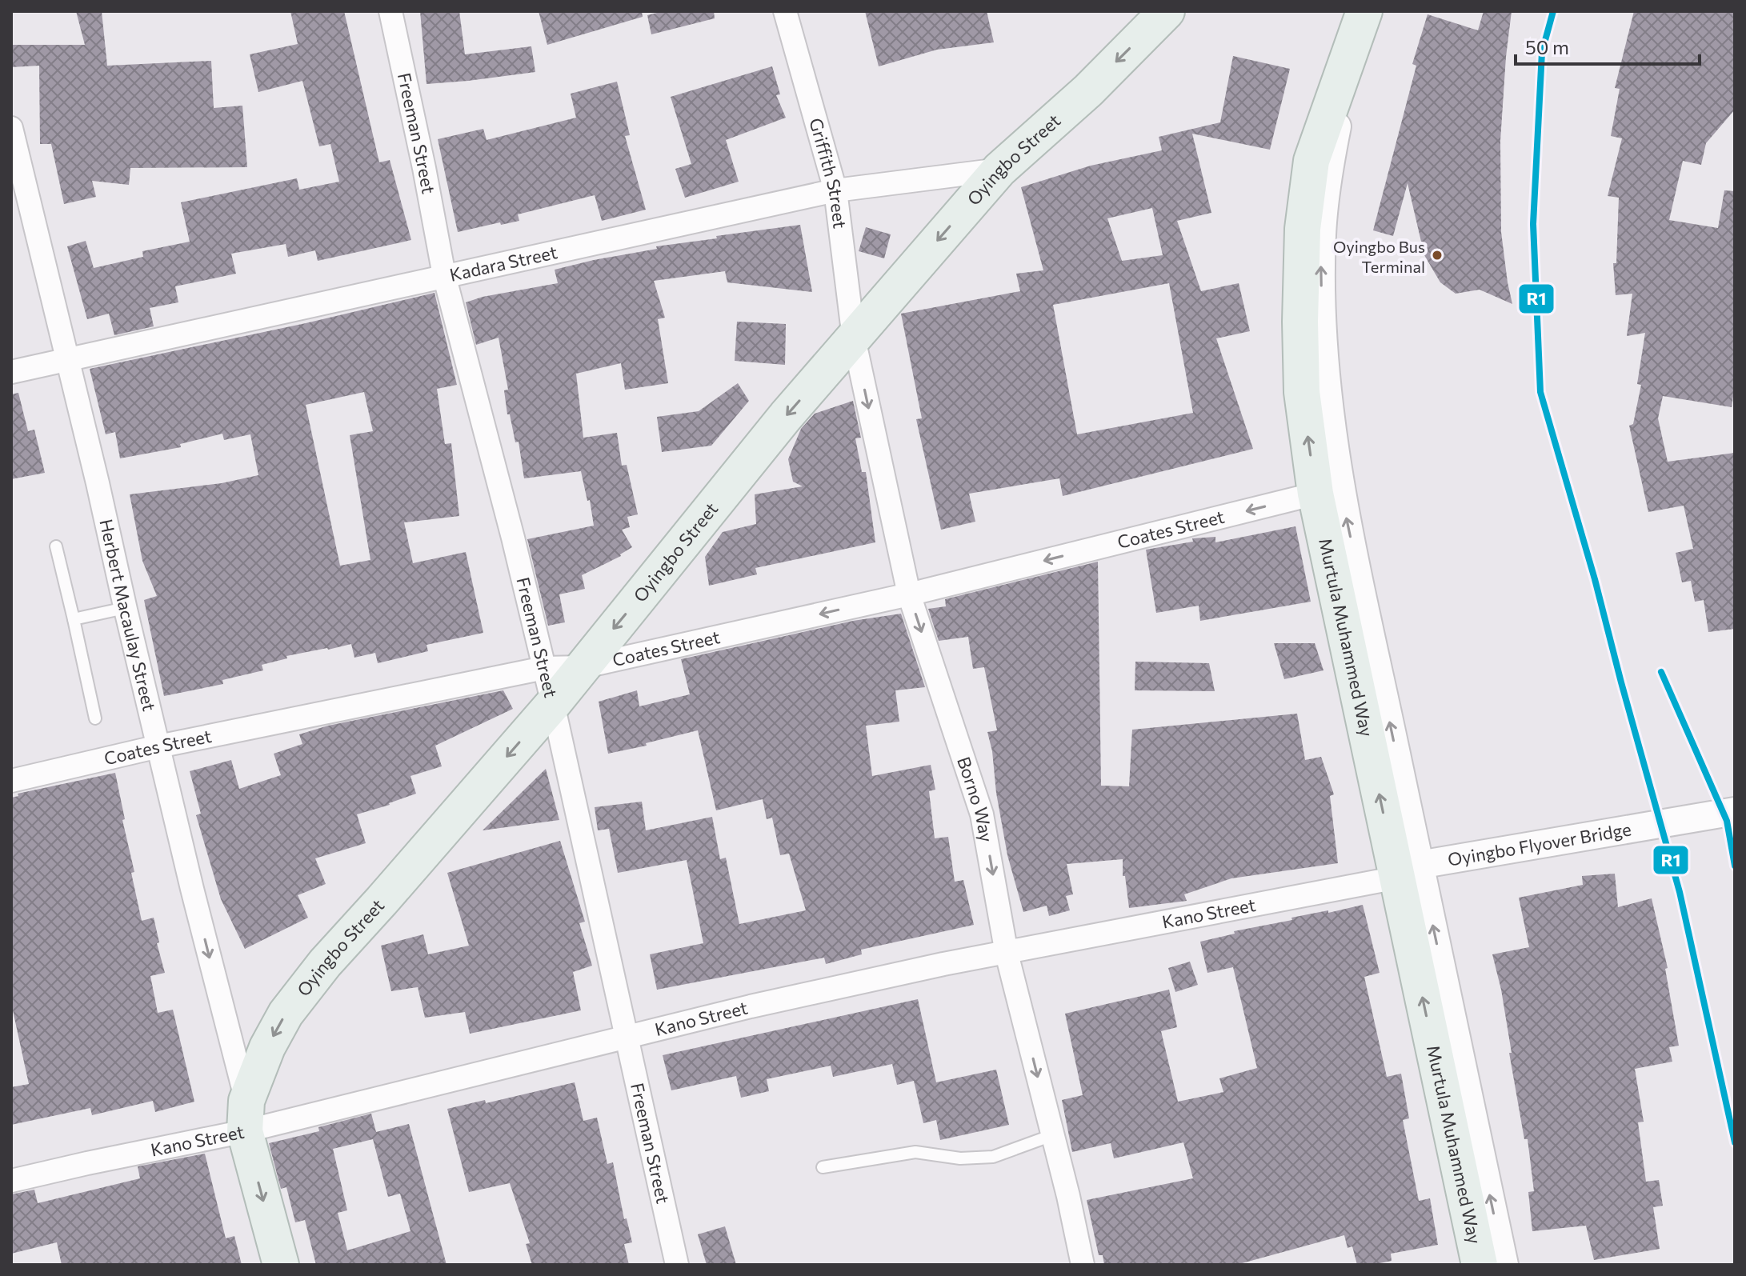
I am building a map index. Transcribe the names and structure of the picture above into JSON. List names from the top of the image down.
{
  "streets": {
    "highway": ["Oyingbo Street", "Murtula Muhammed Way"],
    "street": [
      "Freeman Street",
      "Griffith Street",
      "Kadara Street",
      "Coates Street",
      "Herbert Macaulay Street",
      "Borno Way",
      "Oyingbo Flyover Bridge",
      "Kano Street"
    ]
  },
  "crossings": [
    ["Freeman Street", "Oyingbo Street"],
    ["Freeman Street", "Kadara Street"],
    ["Freeman Street", "Coates Street"],
    ["Freeman Street", "Kano Street"],
    ["Oyingbo Street", "Griffith Street"],
    ["Oyingbo Street", "Kadara Street"],
    ["Oyingbo Street", "Coates Street"],
    ["Oyingbo Street", "Herbert Macaulay Street"],
    ["Oyingbo Street", "Borno Way"],
    ["Oyingbo Street", "Kano Street"],
    ["Griffith Street", "Kadara Street"],
    ["Griffith Street", "Borno Way"],
    ["Kadara Street", "Herbert Macaulay Street"],
    ["Coates Street", "Herbert Macaulay Street"],
    ["Coates Street", "Murtula Muhammed Way"],
    ["Coates Street", "Borno Way"],
    ["Herbert Macaulay Street", "Kano Street"],
    ["Murtula Muhammed Way", "Oyingbo Flyover Bridge"],
    ["Murtula Muhammed Way", "Kano Street"],
    ["Borno Way", "Kano Street"],
    ["Oyingbo Flyover Bridge", "Kano Street"]
  ],
  "one_way": [
    "Oyingbo Street",
    "Coates Street",
    "Herbert Macaulay Street",
    "Murtula Muhammed Way",
    "Borno Way"
  ],
  "places": ["Oyingbo Bus Terminal"],
  "lines": ["transit line R1"],
  "scale_bar": "50 m"
}
